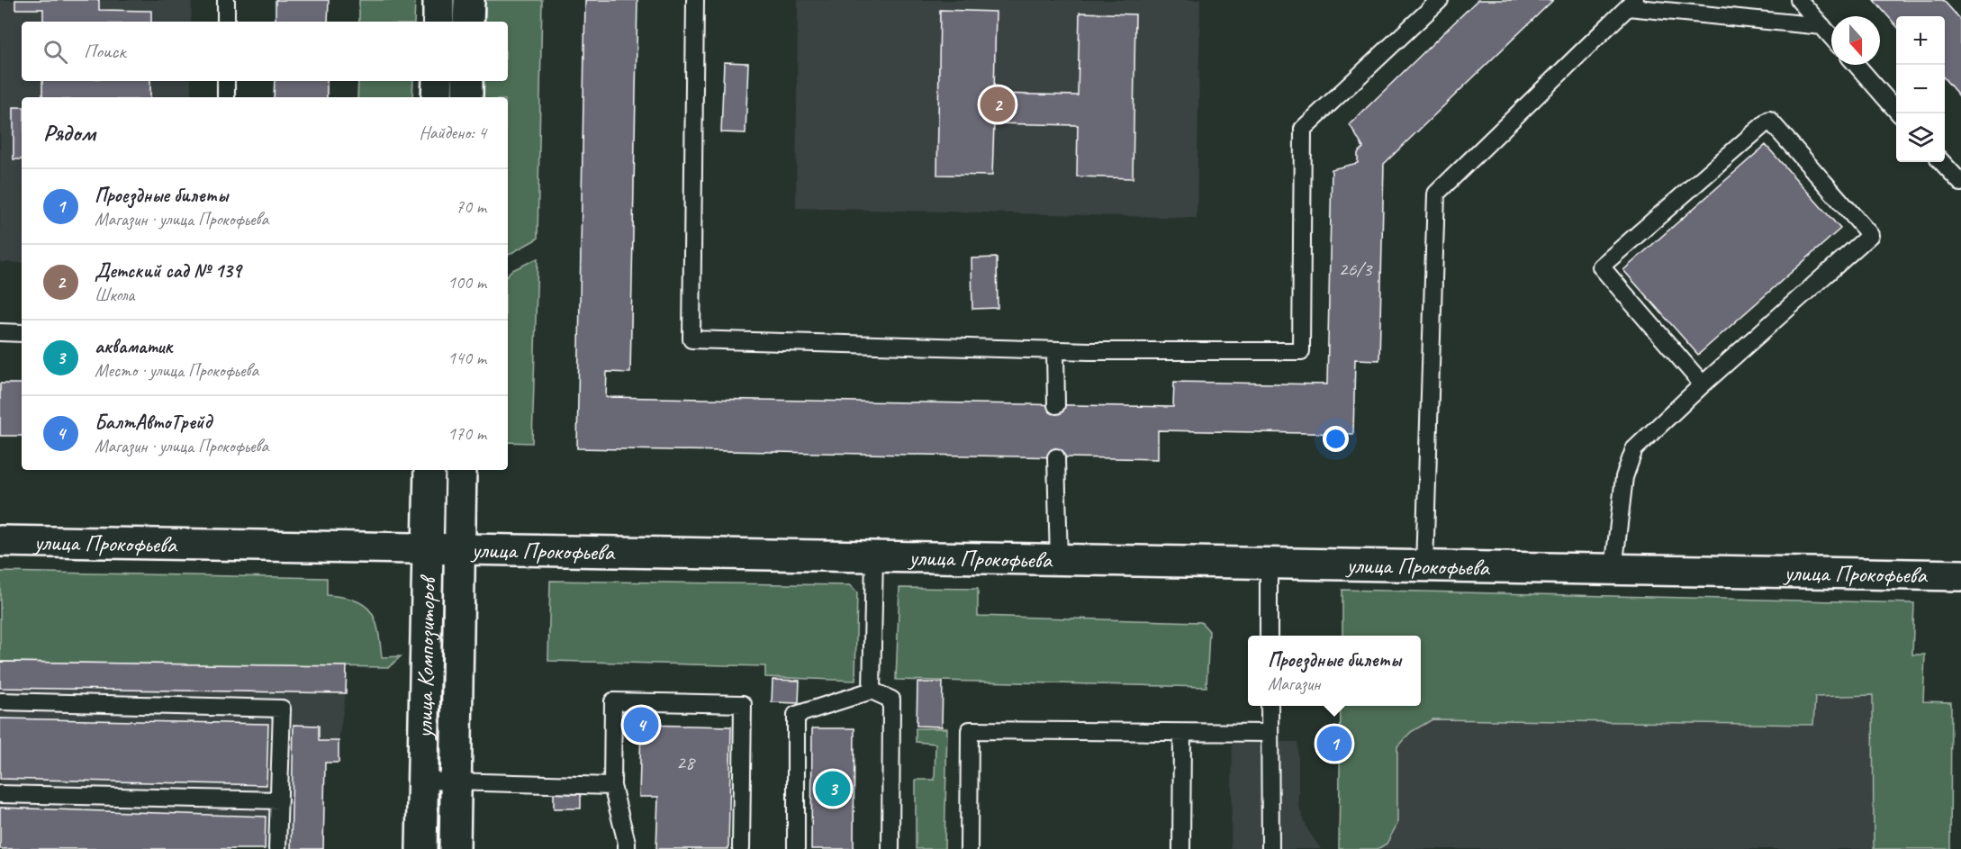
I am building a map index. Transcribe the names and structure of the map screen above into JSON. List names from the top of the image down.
{
  "streets": {
    "street": ["улица Прокофьева", "улица Композиторов"]
  },
  "crossings": [
    ["улица Прокофьева", "улица Композиторов"]
  ],
  "house_numbers": ["26/3", "28"],
  "north": "bottom",
  "page": {
    "map_buttons": ["+", "−"],
    "search": "Поиск",
    "pins": [
      "2",
      "4",
      "1",
      "3"
    ],
    "heading": ["Рядом", "Найдено: 4"],
    "list": [
      {
        "mark": "1",
        "name": "Проездные билеты",
        "note": "Магазин · улица Прокофьева",
        "value": "70 m"
      },
      {
        "mark": "2",
        "name": "Детский сад № 139",
        "note": "Школа",
        "value": "100 m"
      },
      {
        "mark": "3",
        "name": "акваматик",
        "note": "Место · улица Прокофьева",
        "value": "140 m"
      },
      {
        "mark": "4",
        "name": "БалтАвтоТрейд",
        "note": "Магазин · улица Прокофьева",
        "value": "170 m"
      }
    ],
    "popup": ["Проездные билеты", "Магазин"]
  }
}
